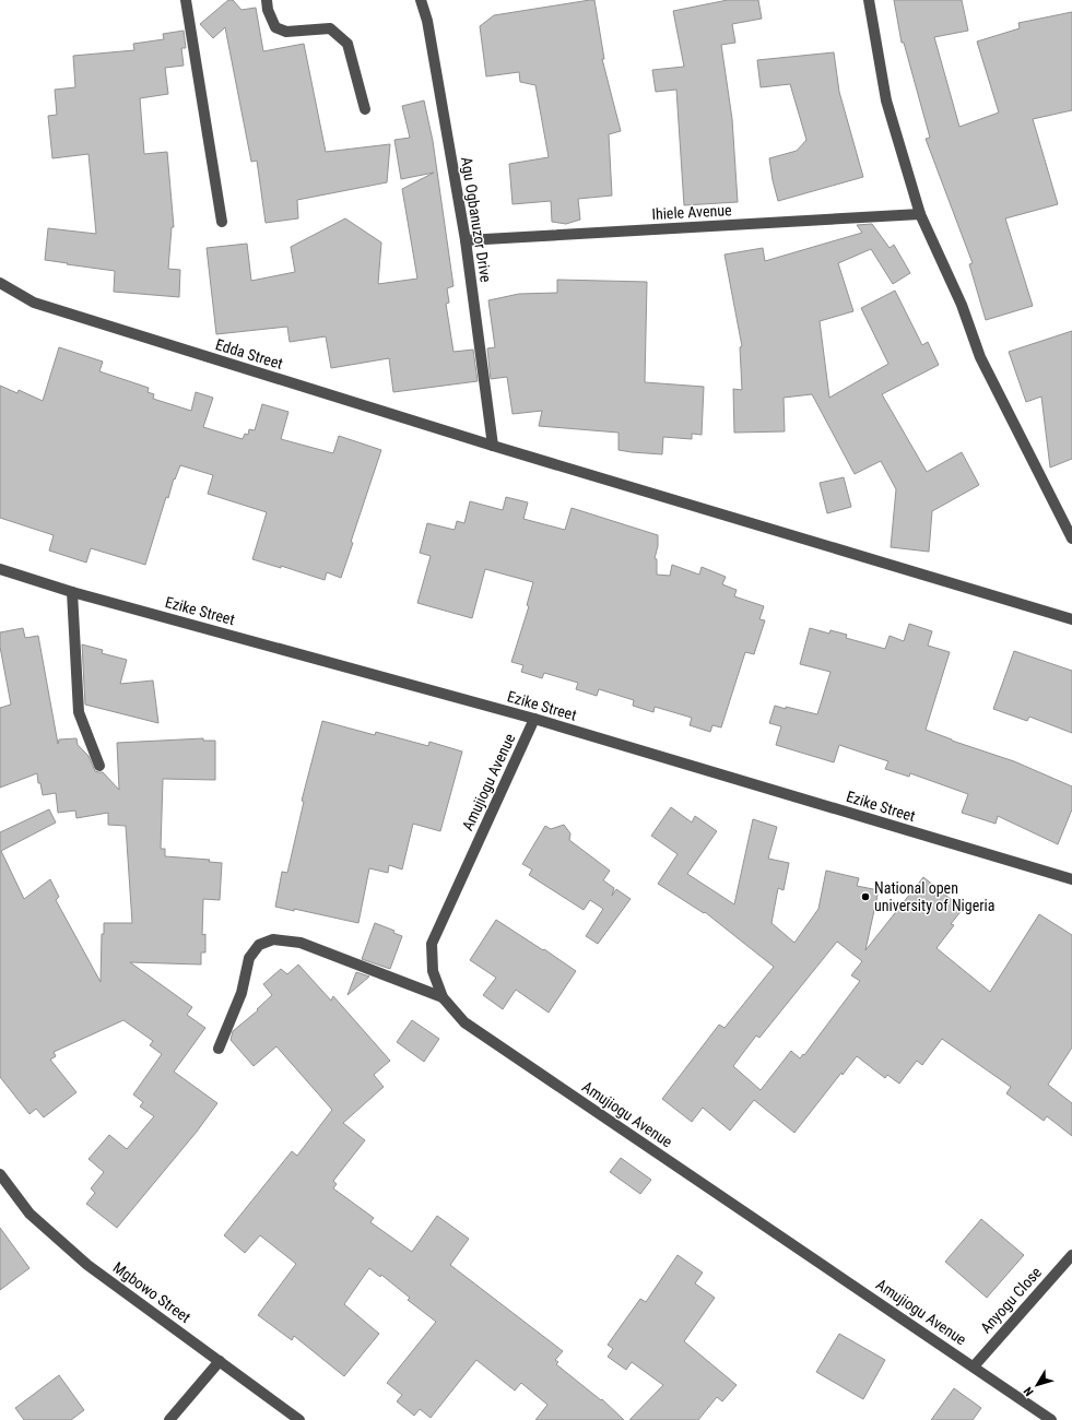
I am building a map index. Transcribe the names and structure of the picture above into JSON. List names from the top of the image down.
{
  "streets": {
    "street": [
      "Ihiele Avenue",
      "Agu Ogbanuzor Drive",
      "Edda Street",
      "Ezike Street",
      "Amujiogu Avenue",
      "Mgbowo Street",
      "Anyogu Close"
    ]
  },
  "crossings": [
    ["Ihiele Avenue", "Agu Ogbanuzor Drive"],
    ["Agu Ogbanuzor Drive", "Edda Street"],
    ["Ezike Street", "Amujiogu Avenue"],
    ["Amujiogu Avenue", "Anyogu Close"]
  ],
  "places": ["National open university of Nigeria"],
  "north": "bottom left"
}
